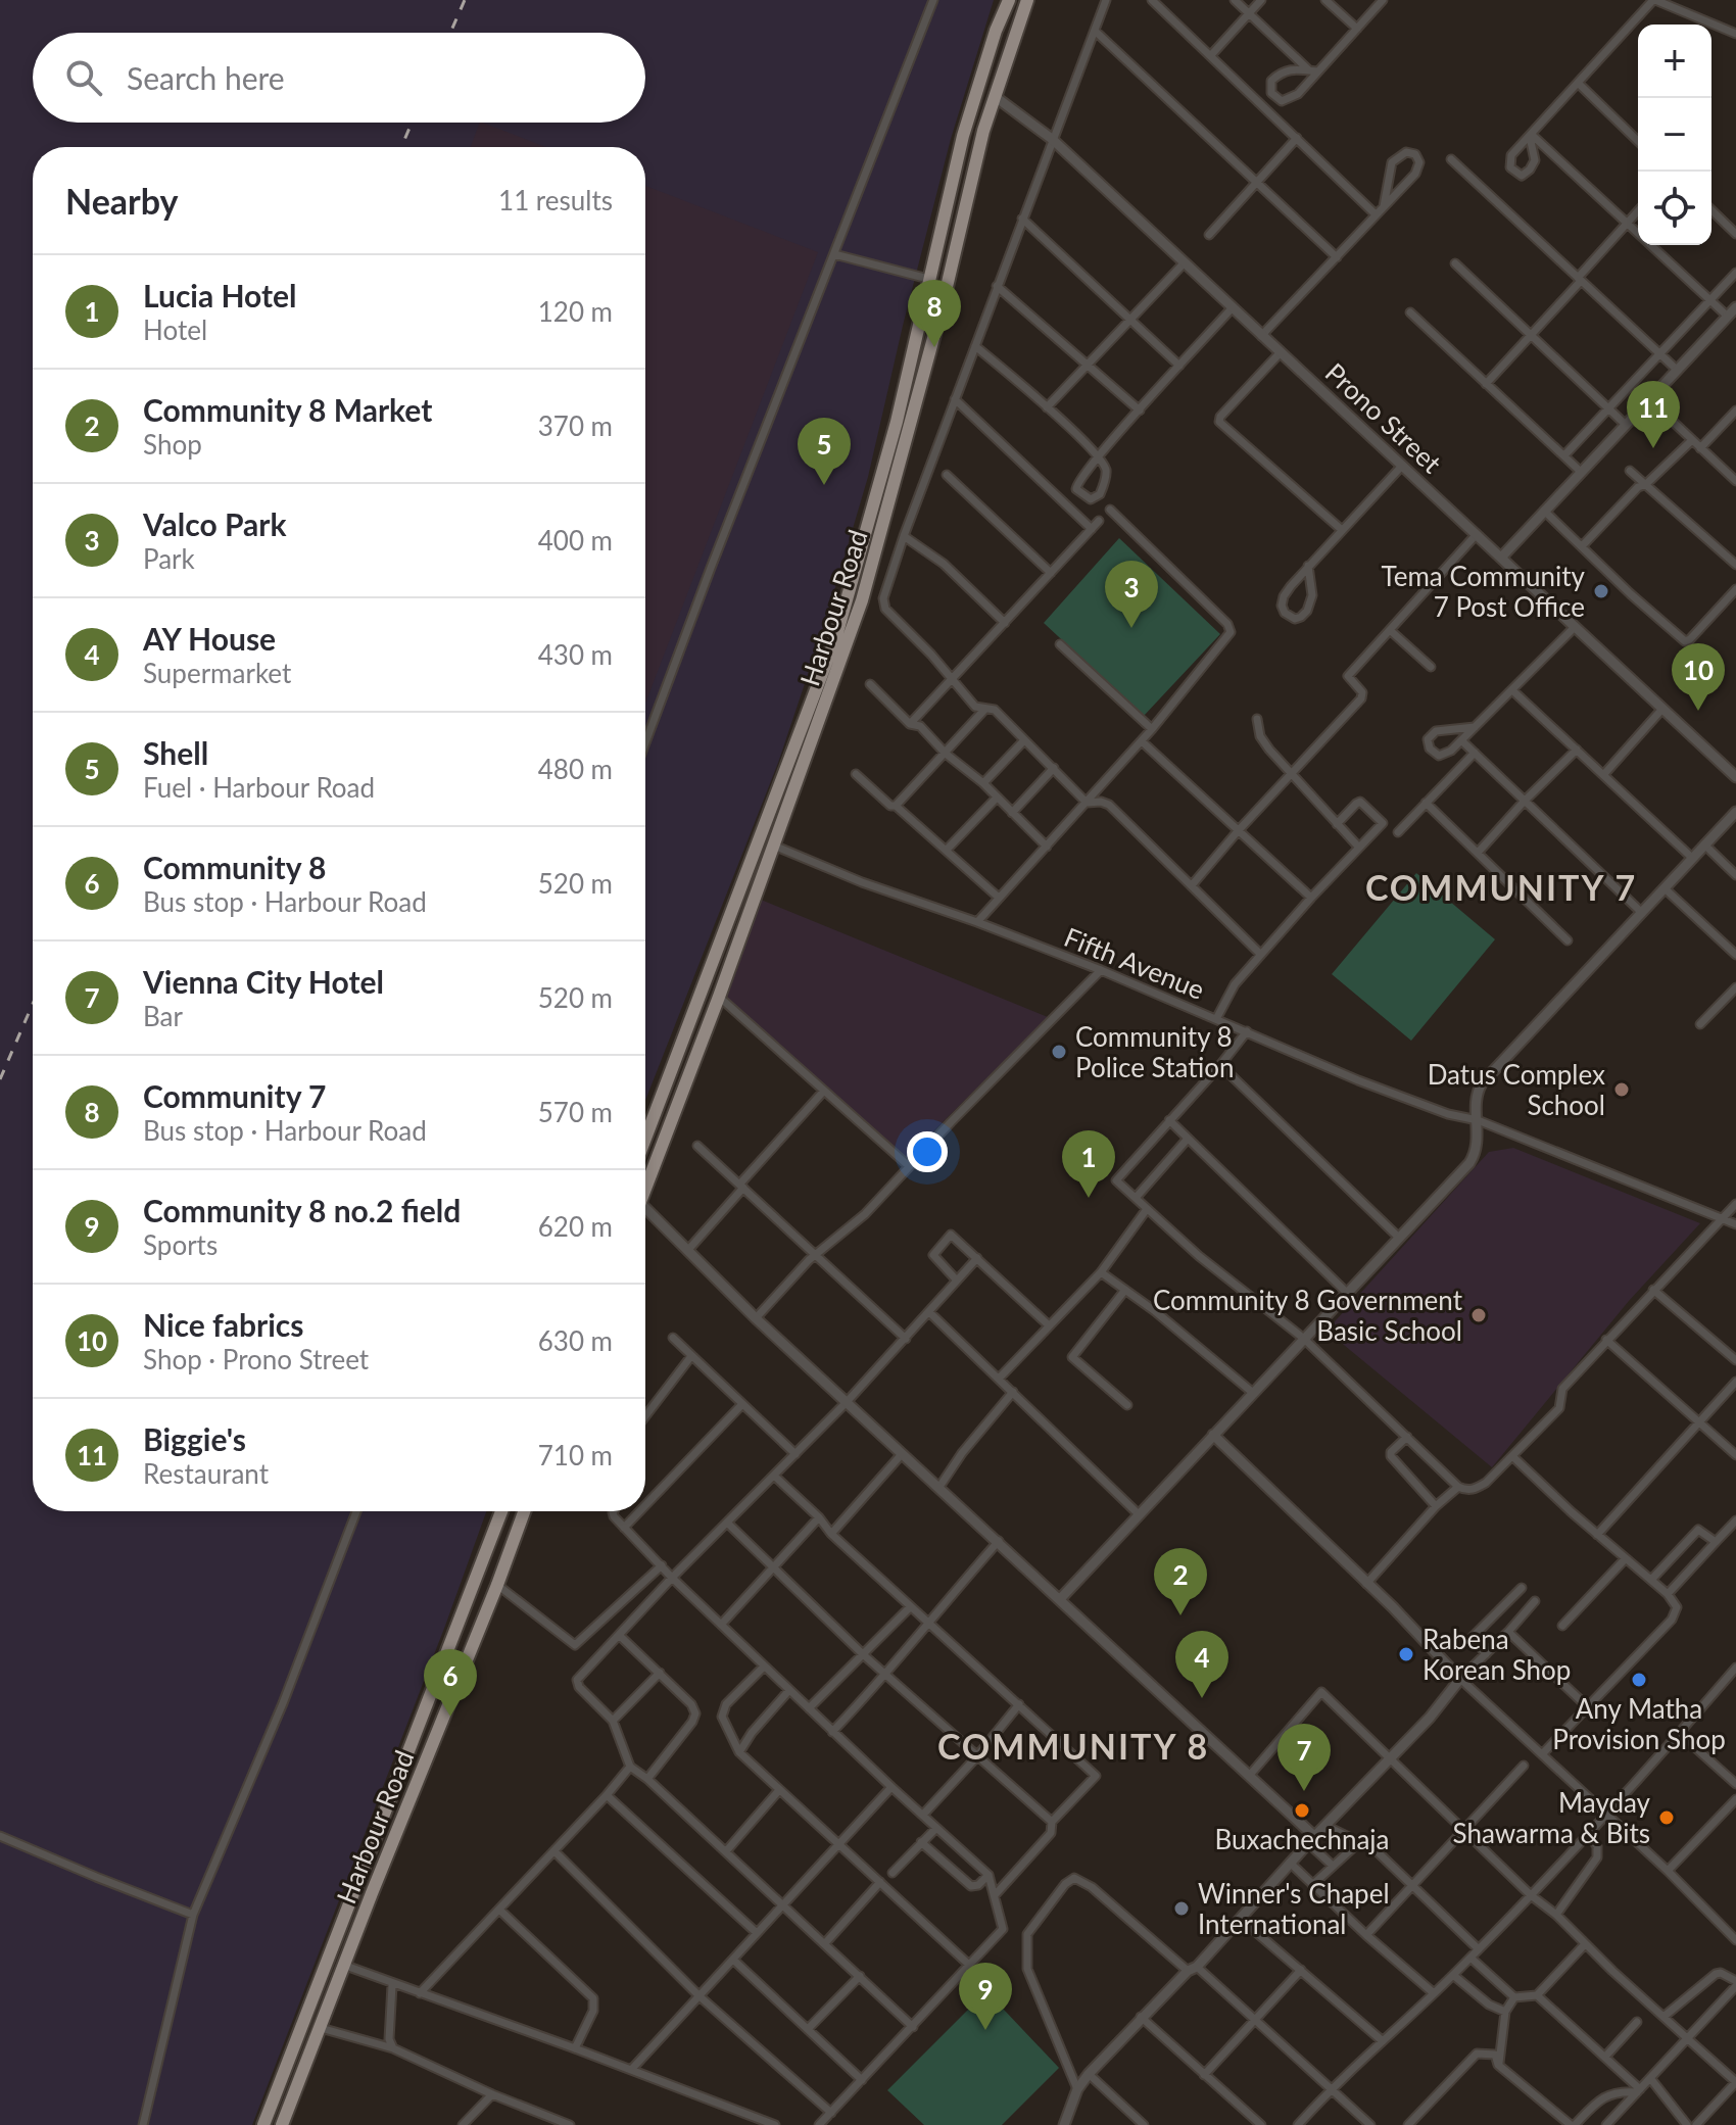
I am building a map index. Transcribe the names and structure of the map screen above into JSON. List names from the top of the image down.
{
  "streets": {
    "highway": ["Harbour Road"],
    "street": ["Prono Street", "Fifth Avenue"]
  },
  "crossings": [
    ["Prono Street", "Harbour Road"],
    ["Harbour Road", "Fifth Avenue"]
  ],
  "districts": ["COMMUNITY 7", "COMMUNITY 8"],
  "places": [
    "Tema Community 7 Post Office",
    "Community 8 Police Station",
    "Datus Complex School",
    "Community 8 Government Basic School",
    "Rabena Korean Shop",
    "Any Matha Provision Shop",
    "Buxachechnaja",
    "Mayday Shawarma & Bits",
    "Winner's Chapel International"
  ],
  "page": {
    "map_buttons": ["+", "−"],
    "search": "Search here",
    "heading": ["Nearby", "11 results"],
    "list": [
      {
        "mark": "1",
        "name": "Lucia Hotel",
        "note": "Hotel",
        "value": "120 m"
      },
      {
        "mark": "2",
        "name": "Community 8 Market",
        "note": "Shop",
        "value": "370 m"
      },
      {
        "mark": "3",
        "name": "Valco Park",
        "note": "Park",
        "value": "400 m"
      },
      {
        "mark": "4",
        "name": "AY House",
        "note": "Supermarket",
        "value": "430 m"
      },
      {
        "mark": "5",
        "name": "Shell",
        "note": "Fuel · Harbour Road",
        "value": "480 m"
      },
      {
        "mark": "6",
        "name": "Community 8",
        "note": "Bus stop · Harbour Road",
        "value": "520 m"
      },
      {
        "mark": "7",
        "name": "Vienna City Hotel",
        "note": "Bar",
        "value": "520 m"
      },
      {
        "mark": "8",
        "name": "Community 7",
        "note": "Bus stop · Harbour Road",
        "value": "570 m"
      },
      {
        "mark": "9",
        "name": "Community 8 no.2 field",
        "note": "Sports",
        "value": "620 m"
      },
      {
        "mark": "10",
        "name": "Nice fabrics",
        "note": "Shop · Prono Street",
        "value": "630 m"
      },
      {
        "mark": "11",
        "name": "Biggie's",
        "note": "Restaurant",
        "value": "710 m"
      }
    ],
    "pins": [
      "8",
      "11",
      "5",
      "3",
      "10",
      "1",
      "2",
      "4",
      "6",
      "7",
      "9"
    ]
  }
}
